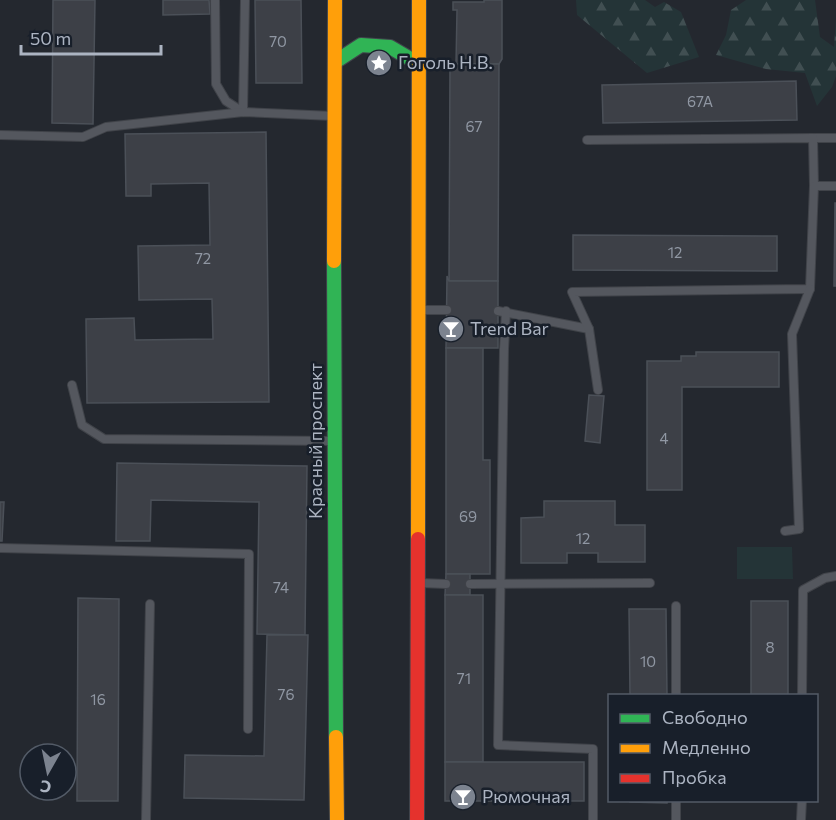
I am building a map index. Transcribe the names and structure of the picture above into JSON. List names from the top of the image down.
{
  "streets": {
    "main road": ["Красный проспект"]
  },
  "places": {
    "place": ["Гоголь Н.В."],
    "bar": ["Trend Bar", "Рюмочная"]
  },
  "house_numbers": [
    "70",
    "67А",
    "67",
    "12",
    "72",
    "4",
    "69",
    "12",
    "74",
    "8",
    "10",
    "71",
    "76",
    "16"
  ],
  "legend": ["Свободно", "Медленно", "Пробка"],
  "scale_bar": "50 m",
  "north": "bottom"
}
